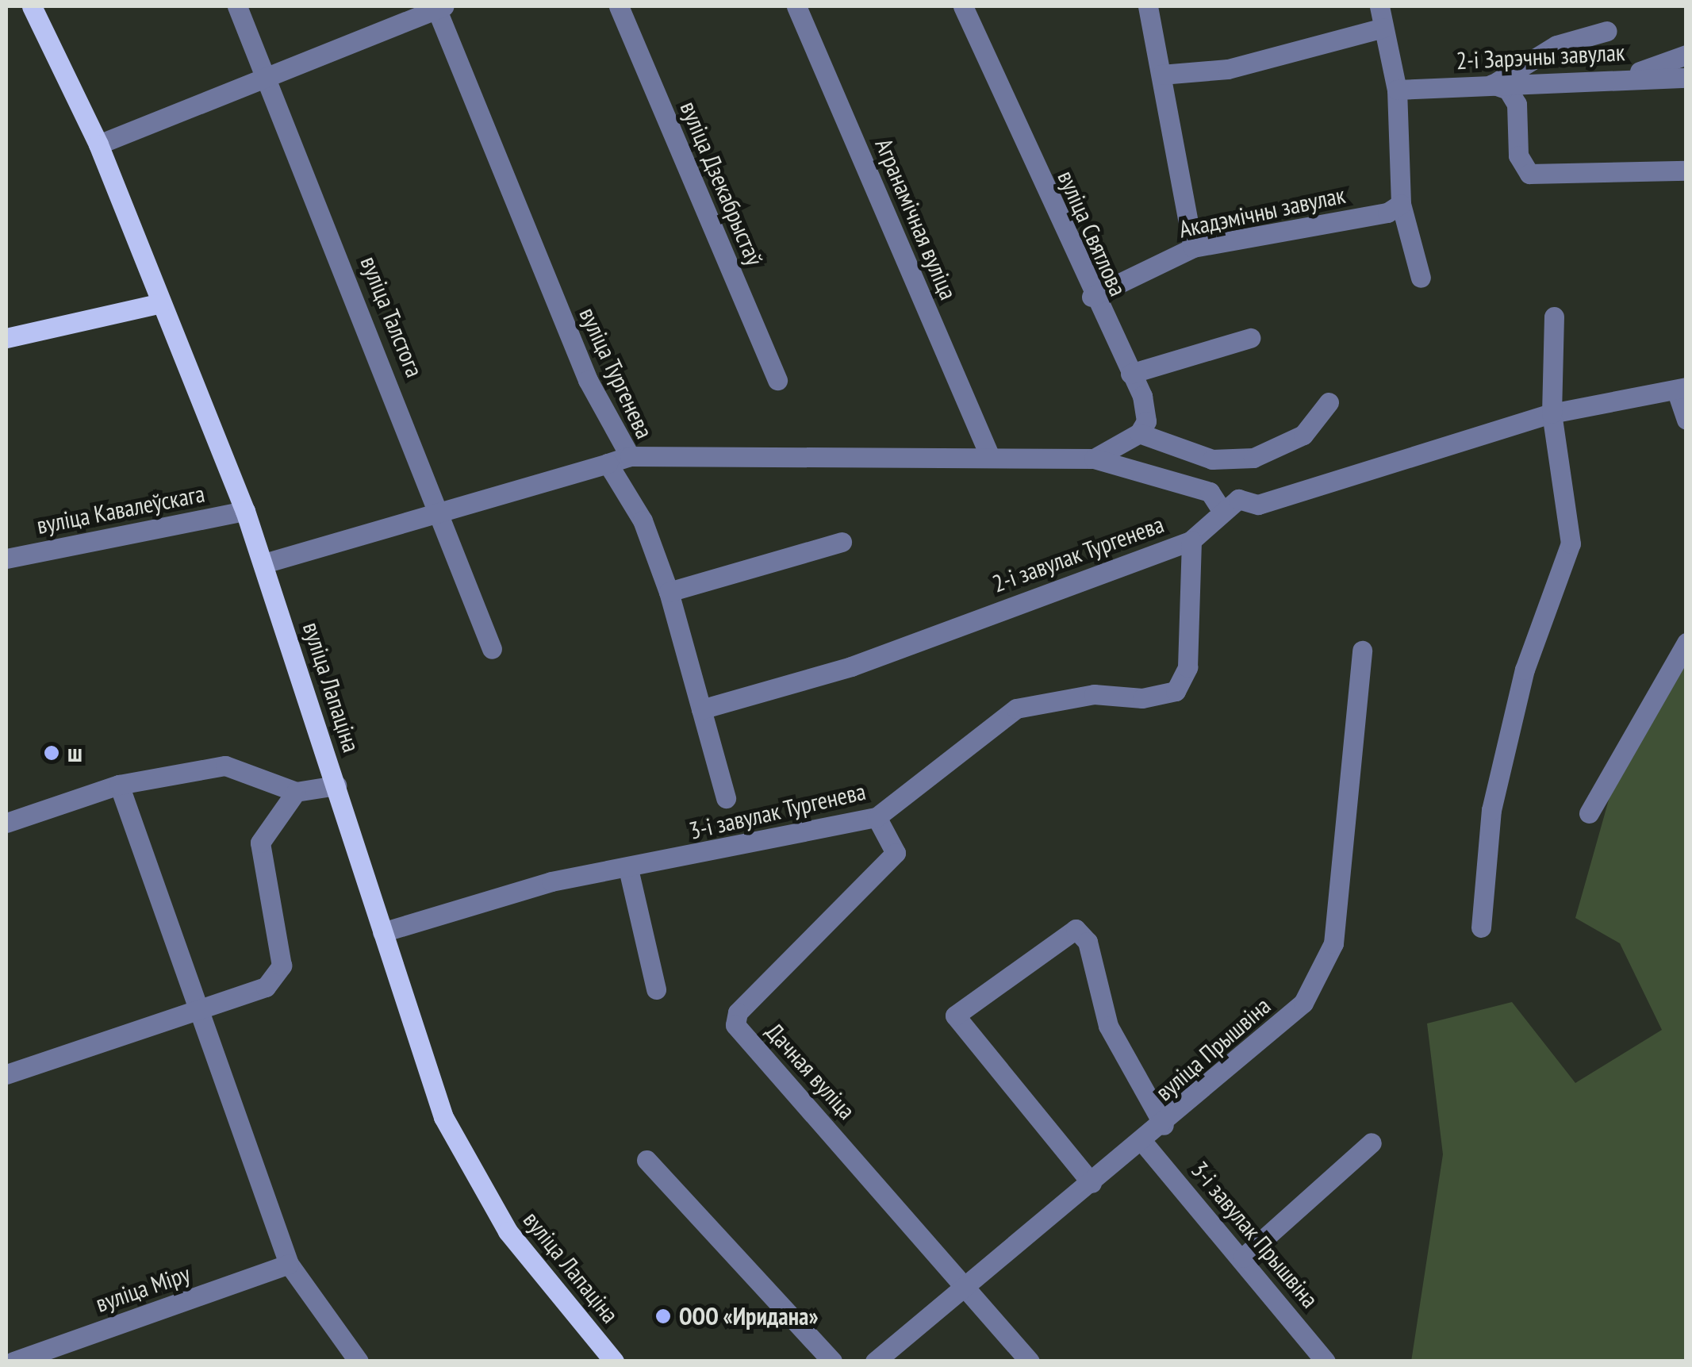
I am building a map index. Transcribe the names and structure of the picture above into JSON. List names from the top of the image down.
{
  "streets": {
    "main road": ["вуліца Лапаціна"],
    "street": [
      "2-і Зарэчны завулак",
      "вуліца Дзекабрыстаў",
      "Акадэмічны завулак",
      "Агранамічная вуліца",
      "вуліца Святлова",
      "вуліца Талстога",
      "вуліца Тургенева",
      "вуліца Кавалеўскага",
      "2-і завулак Тургенева",
      "3-і завулак Тургенева",
      "вуліца Прышвіна",
      "Дачная вуліца",
      "3-і завулак Прышвіна",
      "вуліца Міру"
    ]
  },
  "crossings": [
    ["Акадэмічны завулак", "вуліца Святлова"],
    ["вуліца Тургенева", "2-і завулак Тургенева"],
    ["вуліца Кавалеўскага", "вуліца Лапаціна"],
    ["2-і завулак Тургенева", "3-і завулак Тургенева"],
    ["вуліца Лапаціна", "3-і завулак Тургенева"],
    ["3-і завулак Тургенева", "Дачная вуліца"],
    ["вуліца Прышвіна", "Дачная вуліца"],
    ["вуліца Прышвіна", "3-і завулак Прышвіна"]
  ],
  "places": ["ш", "ООО «Иридана»"]
}
